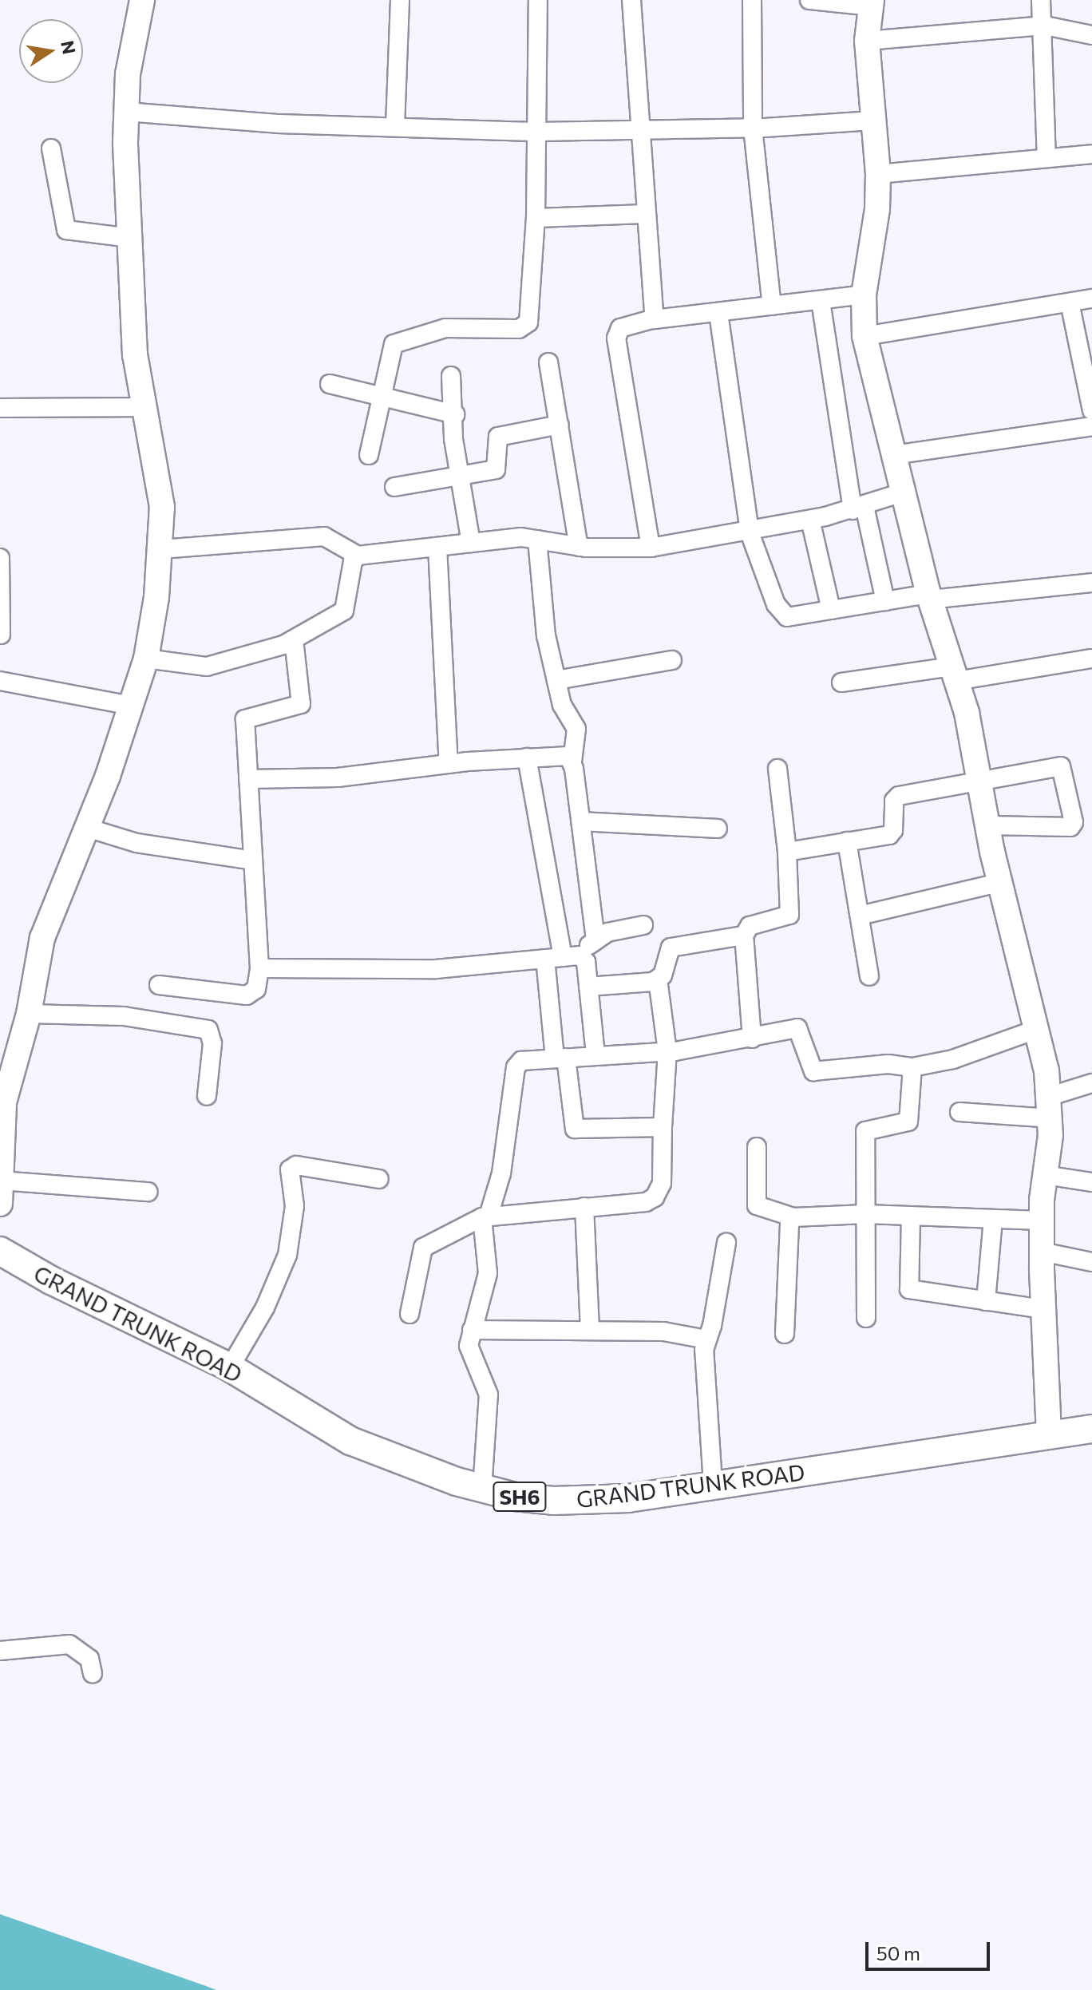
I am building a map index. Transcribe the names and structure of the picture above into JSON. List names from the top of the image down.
{
  "streets": {
    "main road": ["GRAND TRUNK ROAD", "SH6"]
  },
  "scale_bar": "50 m",
  "north": "right"
}
